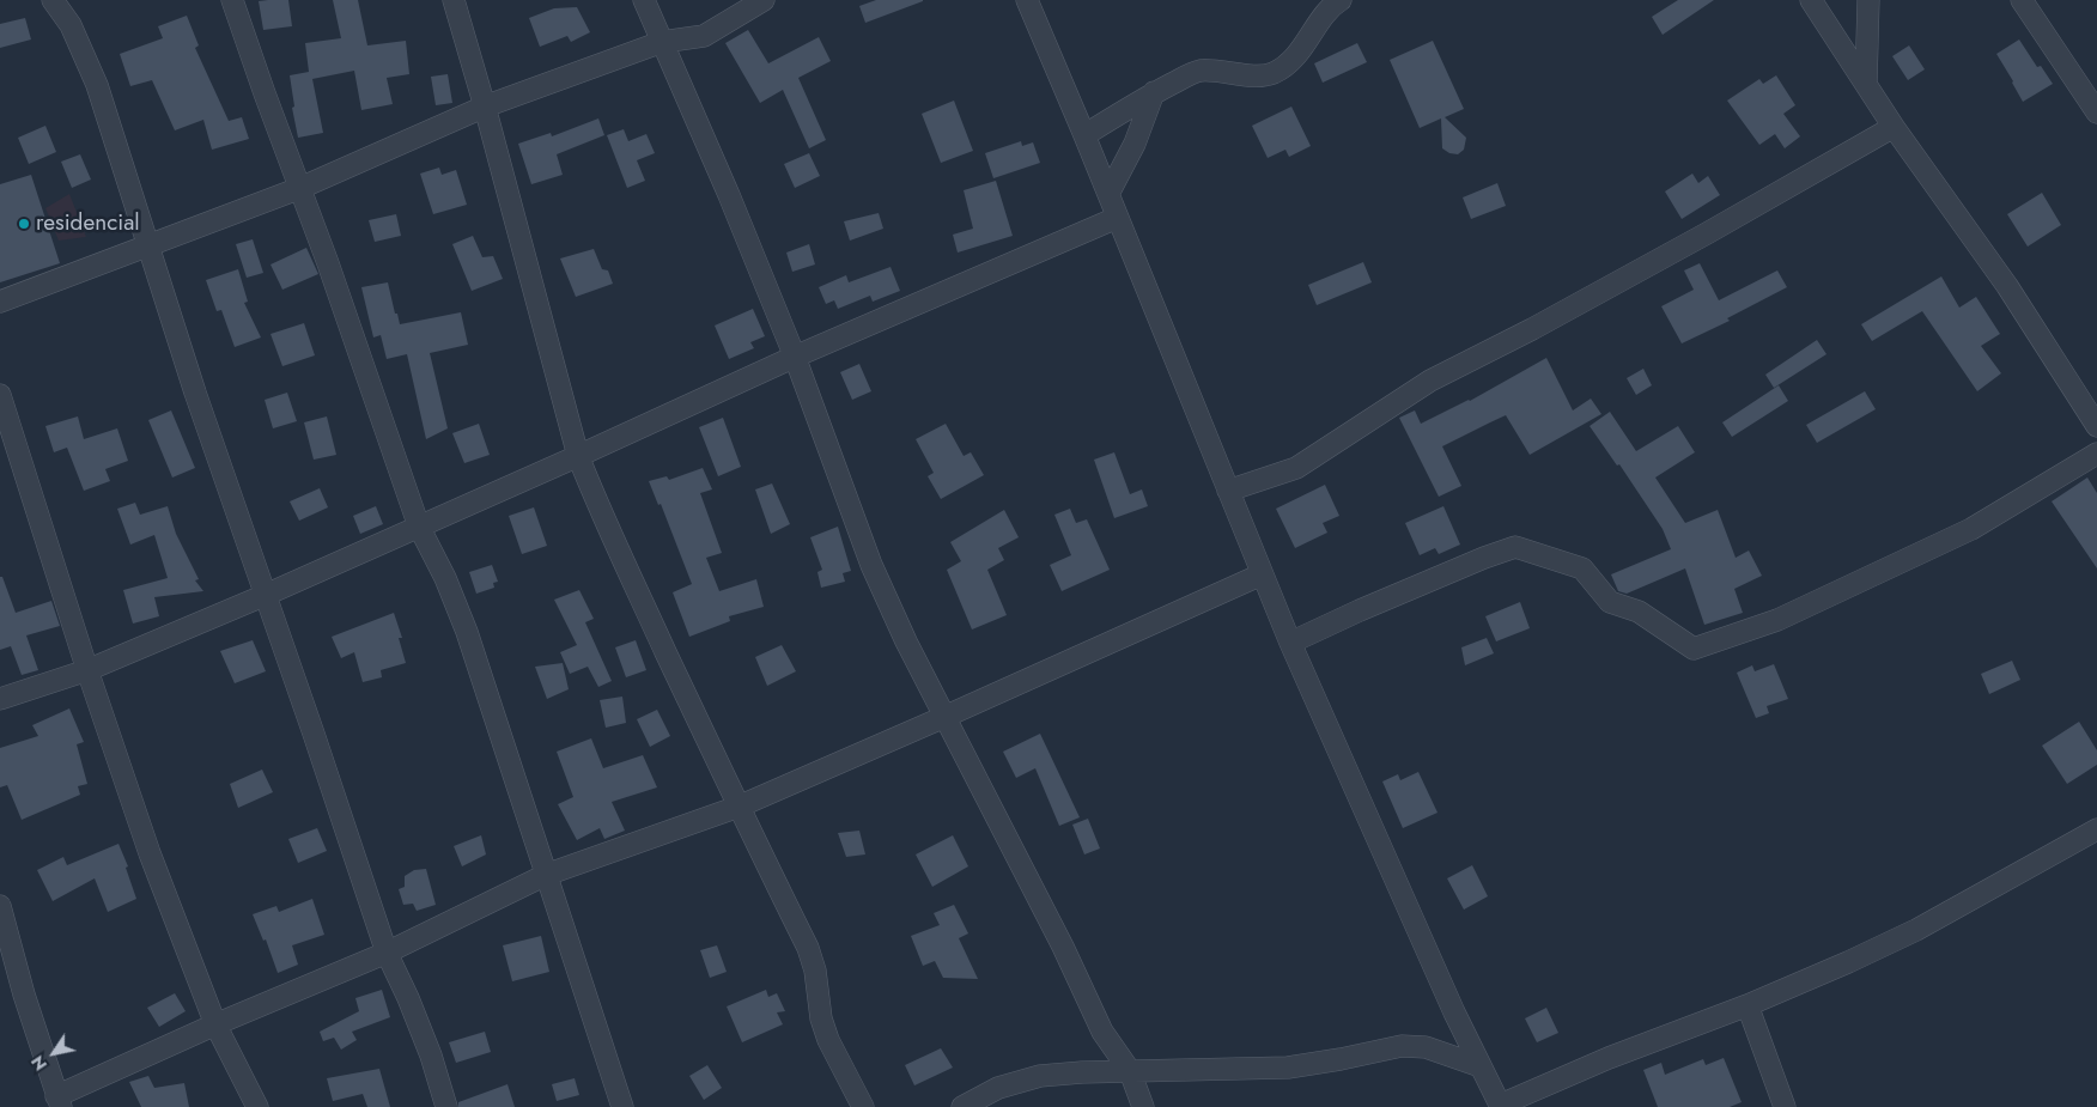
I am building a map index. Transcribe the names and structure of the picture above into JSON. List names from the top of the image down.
{
  "places": ["residencial"],
  "north": "bottom left"
}
